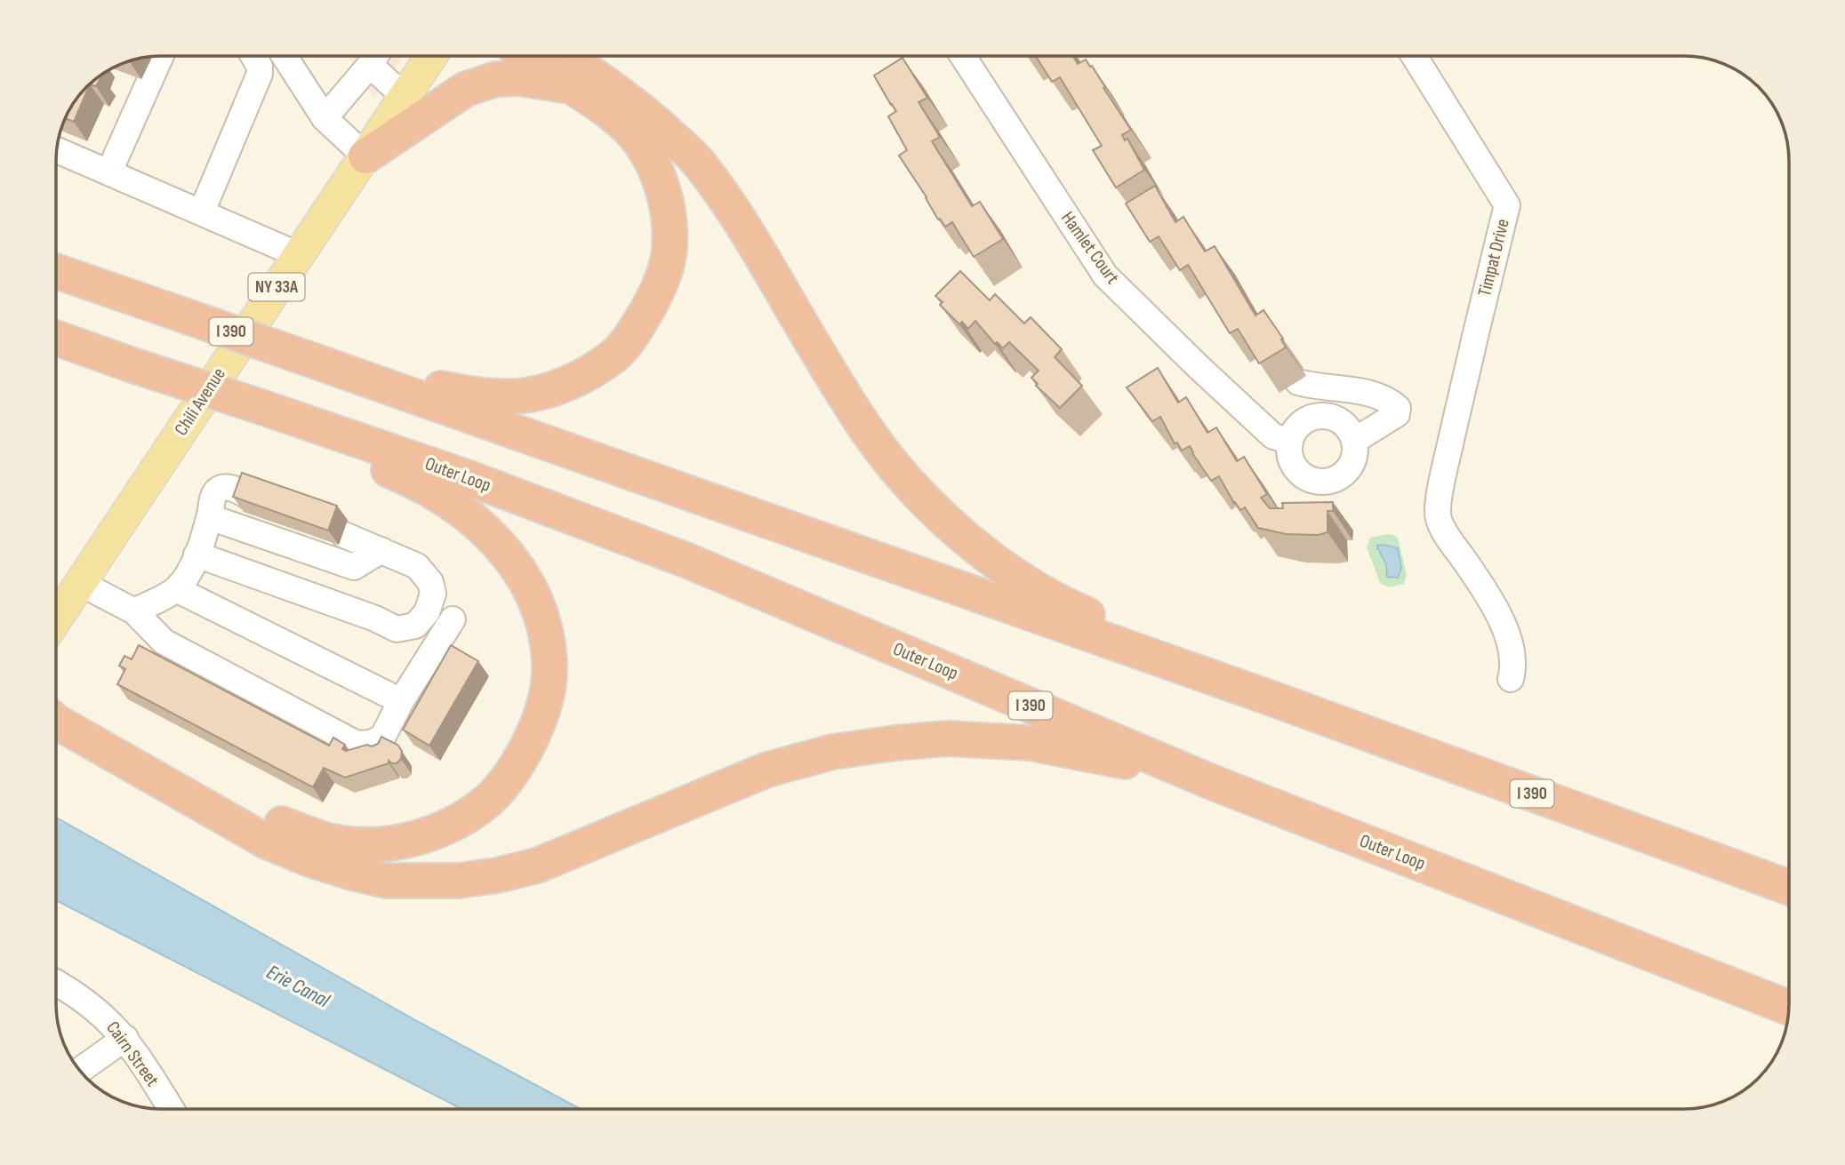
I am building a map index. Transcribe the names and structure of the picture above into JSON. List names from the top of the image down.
{
  "streets": {
    "highway": ["I 390", "Outer Loop"],
    "main road": ["NY 33A", "Chili Avenue"],
    "street": ["Hamlet Court", "Timpat Drive", "Cairn Street"]
  },
  "water": ["Erie Canal"]
}
